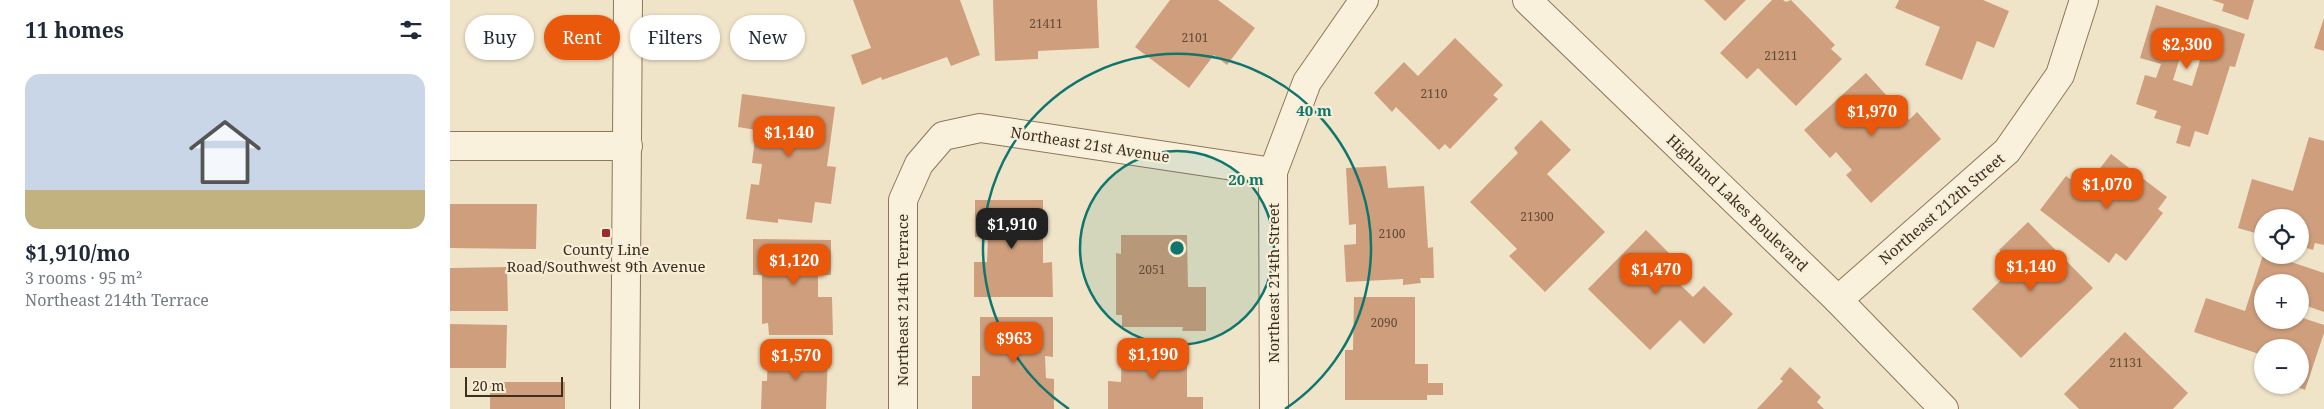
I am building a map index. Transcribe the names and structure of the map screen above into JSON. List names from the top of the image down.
{
  "streets": {
    "street": [
      "Northeast 21st Avenue",
      "Highland Lakes Boulevard",
      "Northeast 212th Street",
      "Northeast 214th Street",
      "Northeast 214th Terrace"
    ]
  },
  "crossings": [
    ["Northeast 21st Avenue", "Northeast 214th Street"],
    ["Northeast 21st Avenue", "Northeast 214th Terrace"],
    ["Highland Lakes Boulevard", "Northeast 212th Street"]
  ],
  "places": {
    "transit": ["County Line Road/Southwest 9th Avenue"]
  },
  "house_numbers": [
    "21411",
    "2101",
    "21211",
    "2110",
    "21300",
    "2100",
    "2051",
    "2090",
    "21131"
  ],
  "scale_bar": "20 m",
  "page": {
    "heading": "11 homes",
    "chip": [
      "Buy",
      "Rent",
      "Filters",
      "New"
    ],
    "price": [
      "$2,300",
      "$1,970",
      "$1,140",
      "$1,070",
      "$1,910",
      "$1,120",
      "$1,140",
      "$1,470",
      "$963",
      "$1,190",
      "$1,570"
    ],
    "list": [
      {
        "name": "$1,910/mo",
        "note": "3 rooms · 95 m² · Northeast 214th Terrace"
      }
    ],
    "map_buttons": ["+", "−"],
    "scale": "20 m"
  },
  "rings": ["40 m", "20 m"]
}
